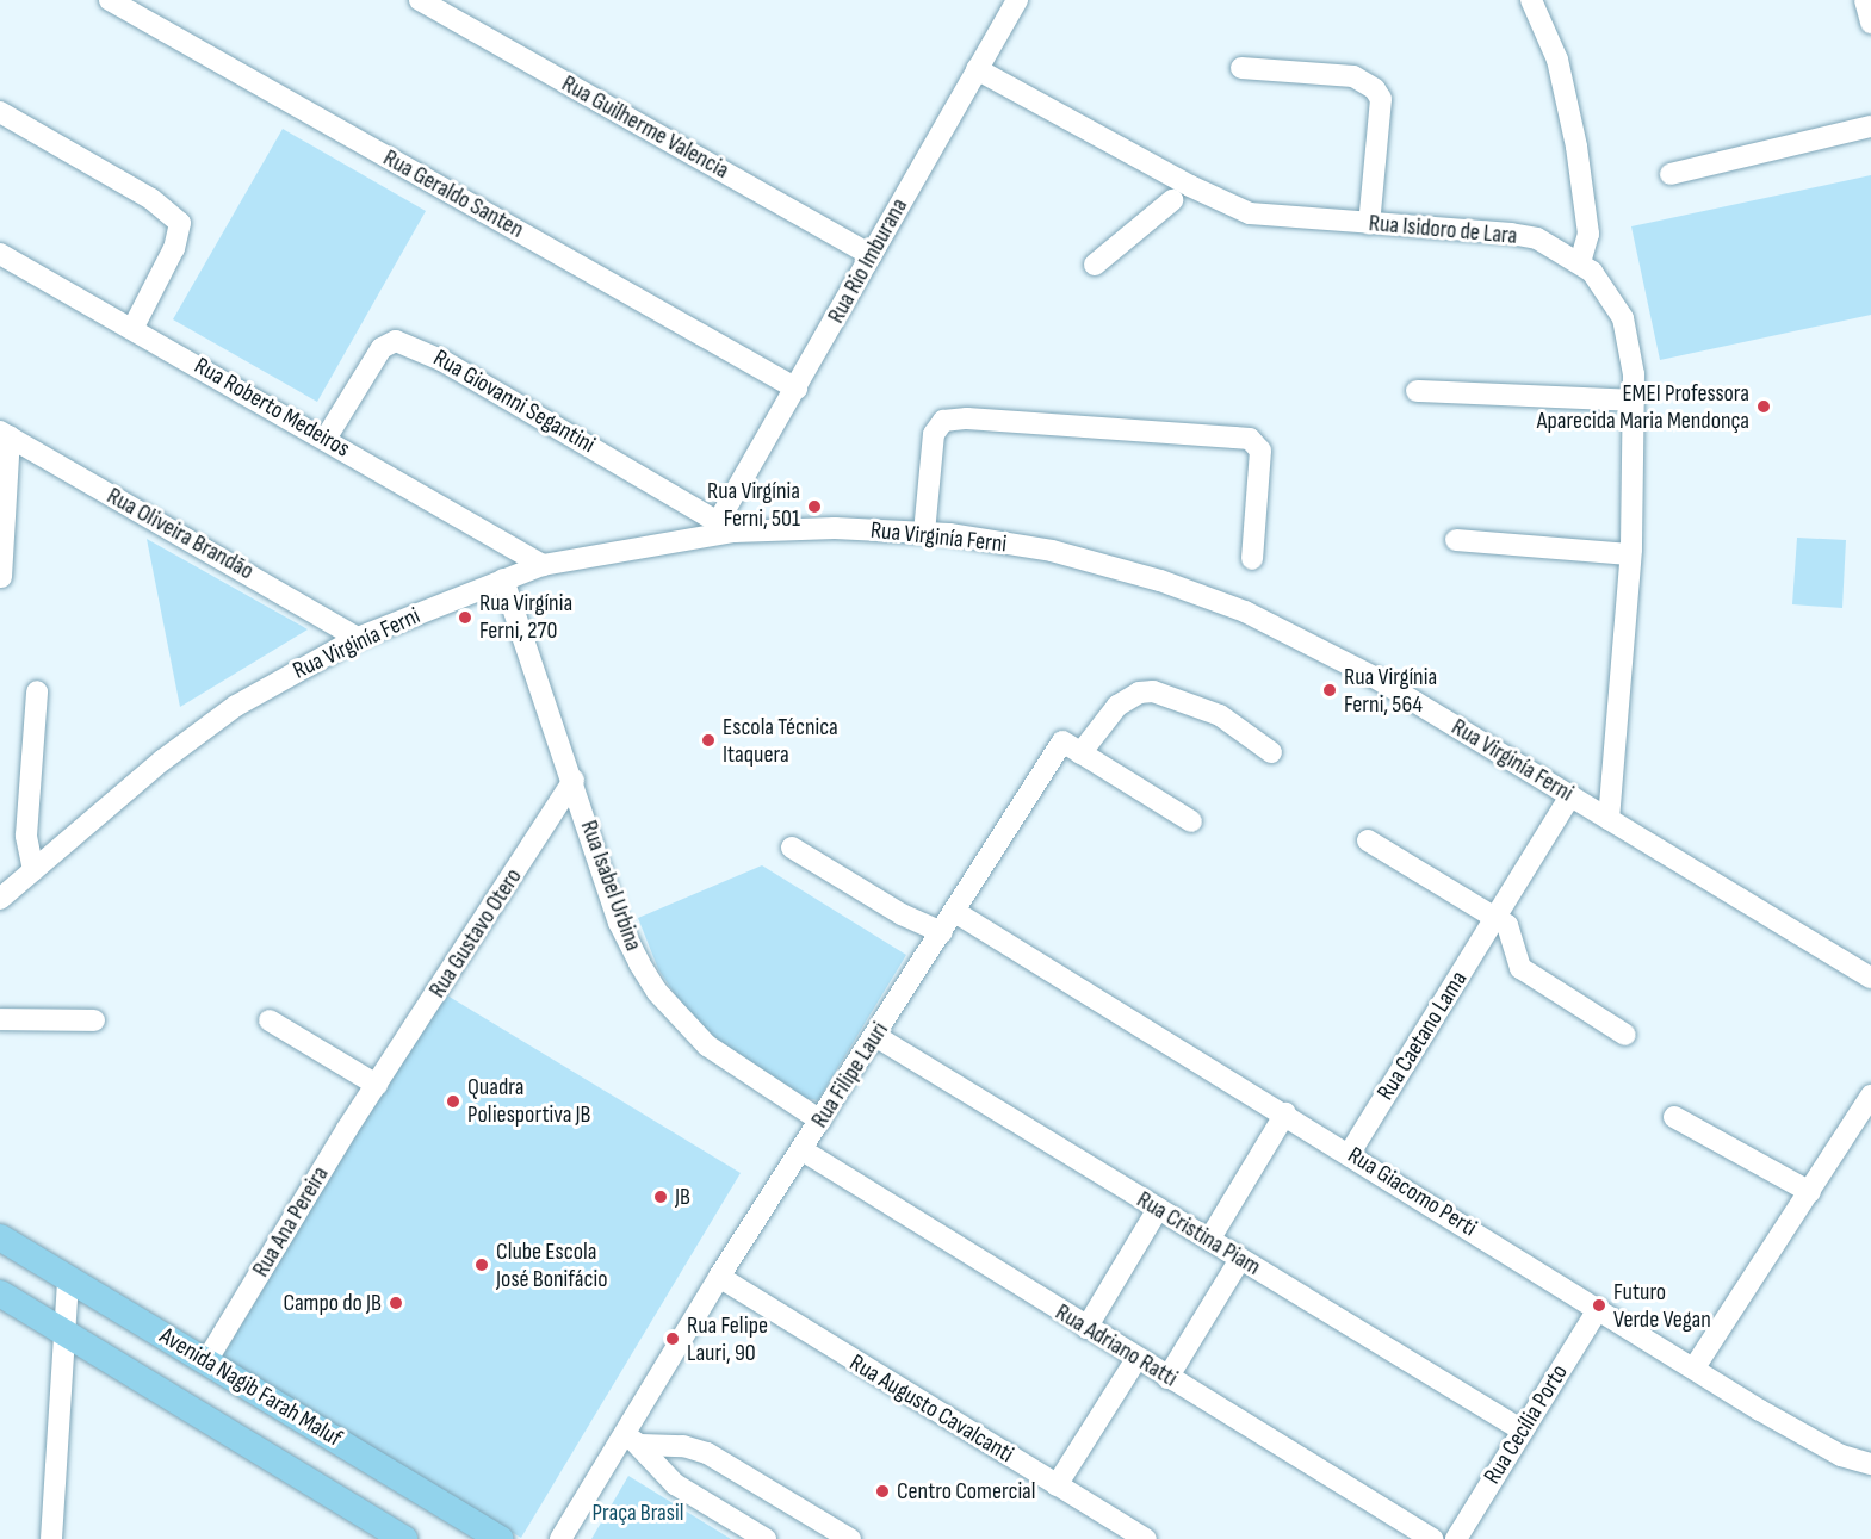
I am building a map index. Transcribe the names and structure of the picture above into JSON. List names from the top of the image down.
{
  "streets": {
    "main road": ["Avenida Nagib Farah Maluf"],
    "street": [
      "Rua Guilherme Valencia",
      "Rua Geraldo Santen",
      "Rua Isidoro de Lara",
      "Rua Rio Imburana",
      "Rua Giovanni Segantini",
      "Rua Roberto Medeiros",
      "Rua Oliveira Brandão",
      "Rua Virginía Ferni",
      "Rua Isabel Urbina",
      "Rua Gustavo Otero",
      "Rua Caetano Lama",
      "Rua Filipe Lauri",
      "Rua Giacomo Perti",
      "Rua Ana Pereira",
      "Rua Cristina Piam",
      "Rua Adriano Ratti",
      "Rua Augusto Cavalcanti",
      "Rua Cecília Porto"
    ]
  },
  "crossings": [
    ["Rua Guilherme Valencia", "Rua Rio Imburana"],
    ["Rua Geraldo Santen", "Rua Rio Imburana"],
    ["Rua Isidoro de Lara", "Rua Rio Imburana"],
    ["Rua Isidoro de Lara", "Rua Virginía Ferni"],
    ["Rua Rio Imburana", "Rua Giovanni Segantini"],
    ["Rua Rio Imburana", "Rua Virginía Ferni"],
    ["Rua Giovanni Segantini", "Rua Roberto Medeiros"],
    ["Rua Giovanni Segantini", "Rua Virginía Ferni"],
    ["Rua Roberto Medeiros", "Rua Virginía Ferni"],
    ["Rua Oliveira Brandão", "Rua Virginía Ferni"],
    ["Rua Virginía Ferni", "Rua Isabel Urbina"],
    ["Rua Virginía Ferni", "Rua Caetano Lama"],
    ["Rua Isabel Urbina", "Rua Gustavo Otero"],
    ["Rua Isabel Urbina", "Rua Filipe Lauri"],
    ["Rua Gustavo Otero", "Rua Ana Pereira"],
    ["Rua Caetano Lama", "Rua Giacomo Perti"],
    ["Rua Filipe Lauri", "Rua Giacomo Perti"],
    ["Rua Filipe Lauri", "Rua Cristina Piam"],
    ["Rua Filipe Lauri", "Rua Adriano Ratti"],
    ["Rua Filipe Lauri", "Rua Augusto Cavalcanti"],
    ["Rua Giacomo Perti", "Rua Cecília Porto"],
    ["Rua Ana Pereira", "Avenida Nagib Farah Maluf"],
    ["Rua Cristina Piam", "Rua Cecília Porto"]
  ],
  "parks": ["Praça Brasil"],
  "places": [
    "EMEI Professora Aparecida Maria Mendonça",
    "Rua Virgínia Ferni, 501",
    "Rua Virgínia Ferni, 270",
    "Rua Virgínia Ferni, 564",
    "Escola Técnica Itaquera",
    "Quadra Poliesportiva JB",
    "JB",
    "Clube Escola José Bonifácio",
    "Campo do JB",
    "Futuro Verde Vegan",
    "Rua Felipe Lauri, 90",
    "Centro Comercial"
  ]
}
